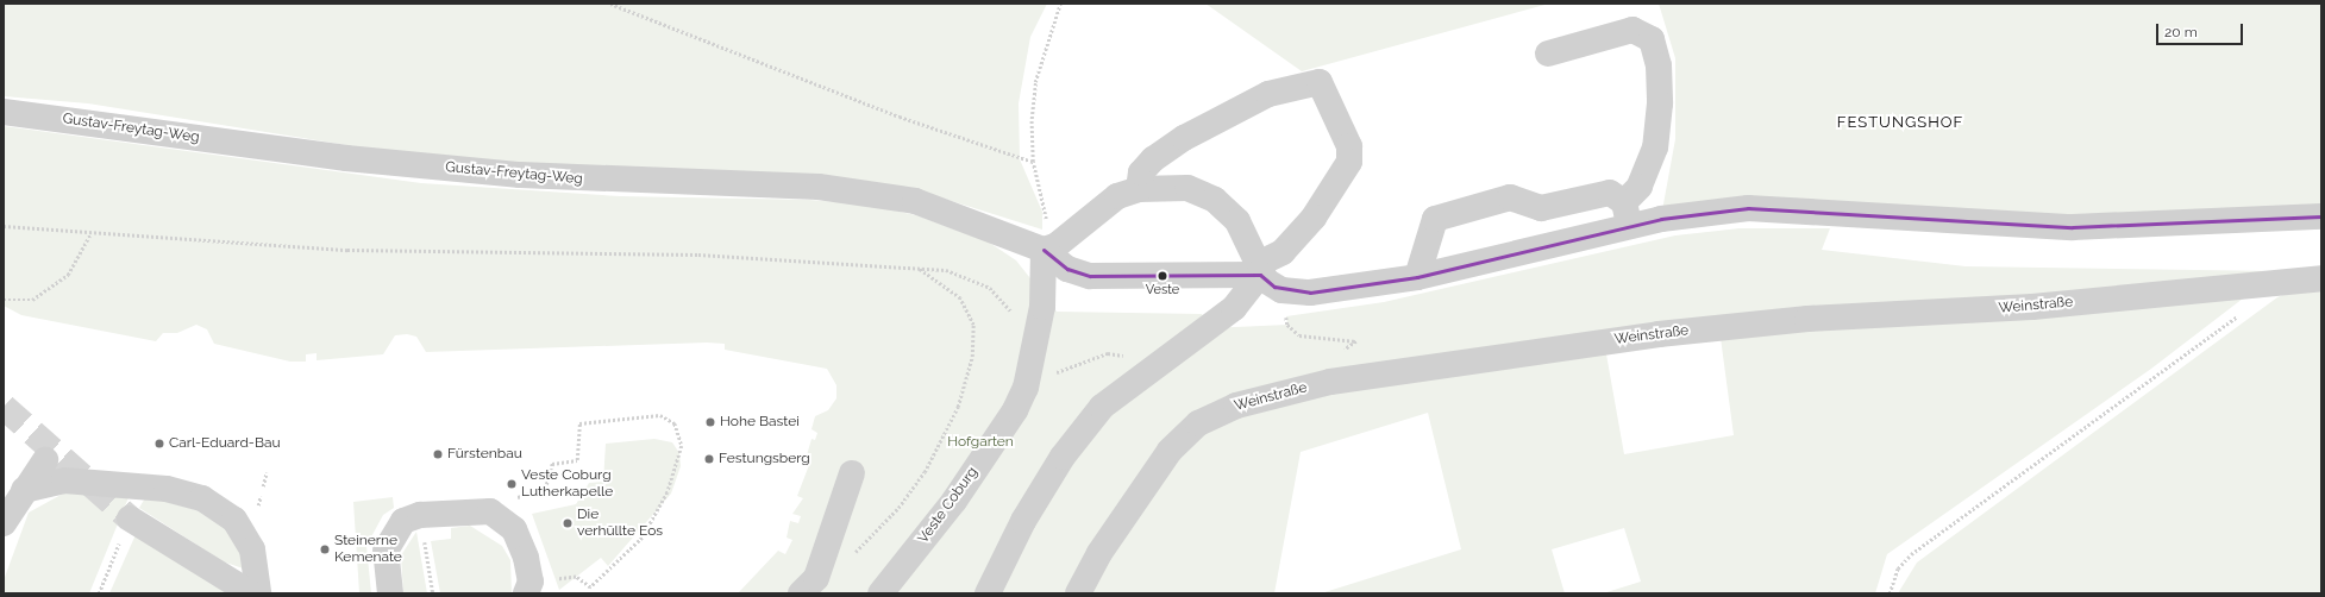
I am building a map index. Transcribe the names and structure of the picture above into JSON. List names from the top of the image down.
{
  "streets": {
    "street": ["Gustav-Freytag-Weg", "Weinstraße", "Veste Coburg"]
  },
  "crossings": [
    ["Gustav-Freytag-Weg", "Veste Coburg"]
  ],
  "districts": ["FESTUNGSHOF"],
  "parks": ["Hofgarten"],
  "places": [
    "Veste",
    "Hohe Bastei",
    "Carl-Eduard-Bau",
    "Fürstenbau",
    "Festungsberg",
    "Veste Coburg Lutherkapelle",
    "Die verhüllte Eos",
    "Steinerne Kemenate"
  ],
  "scale_bar": "20 m"
}
